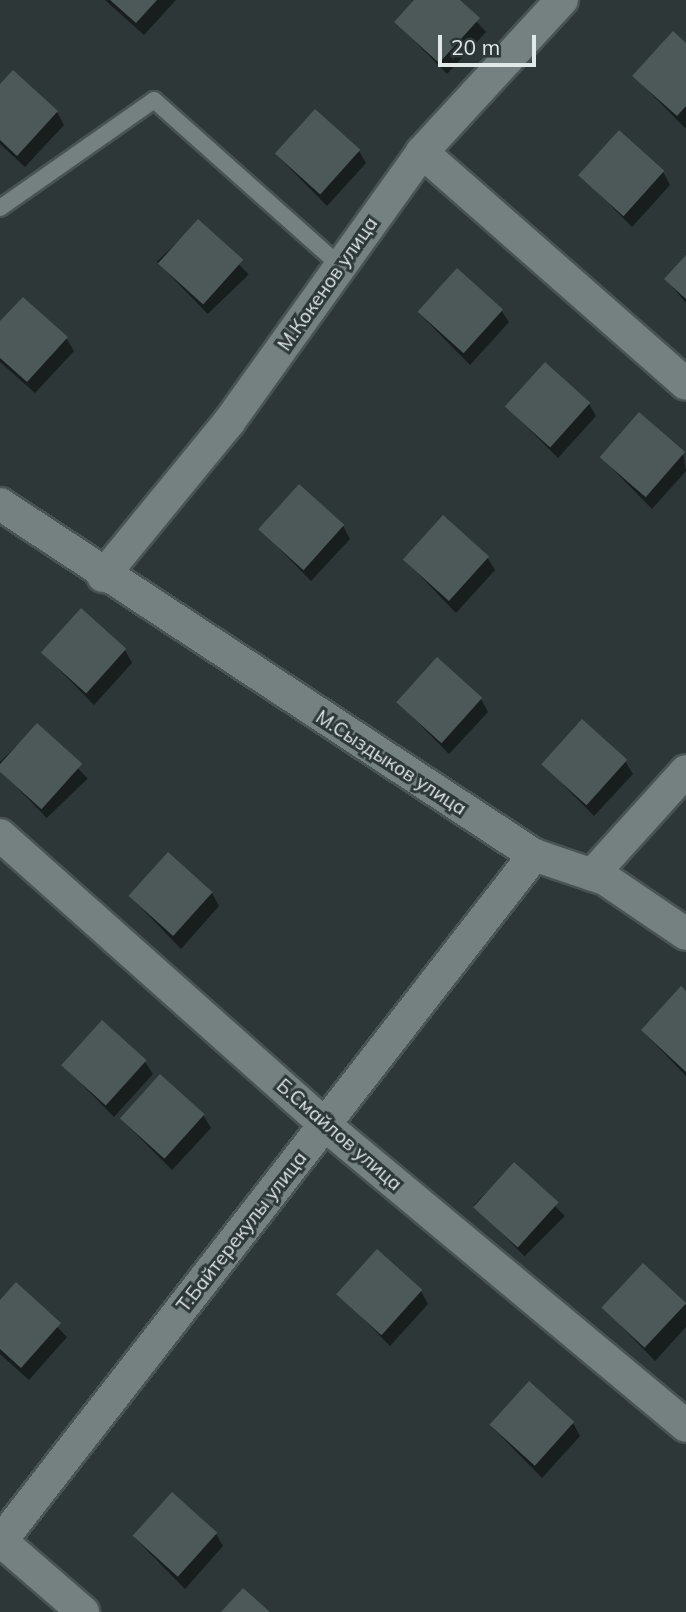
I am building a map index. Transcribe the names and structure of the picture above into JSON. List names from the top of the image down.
{
  "streets": {
    "street": [
      "М.Кокенов улица",
      "М.Сыздыков улица",
      "Б.Смайлов улица",
      "Т.Байтерекулы улица"
    ]
  },
  "crossings": [
    ["М.Кокенов улица", "М.Сыздыков улица"],
    ["М.Сыздыков улица", "Т.Байтерекулы улица"],
    ["Б.Смайлов улица", "Т.Байтерекулы улица"]
  ],
  "scale_bar": "20 m"
}
